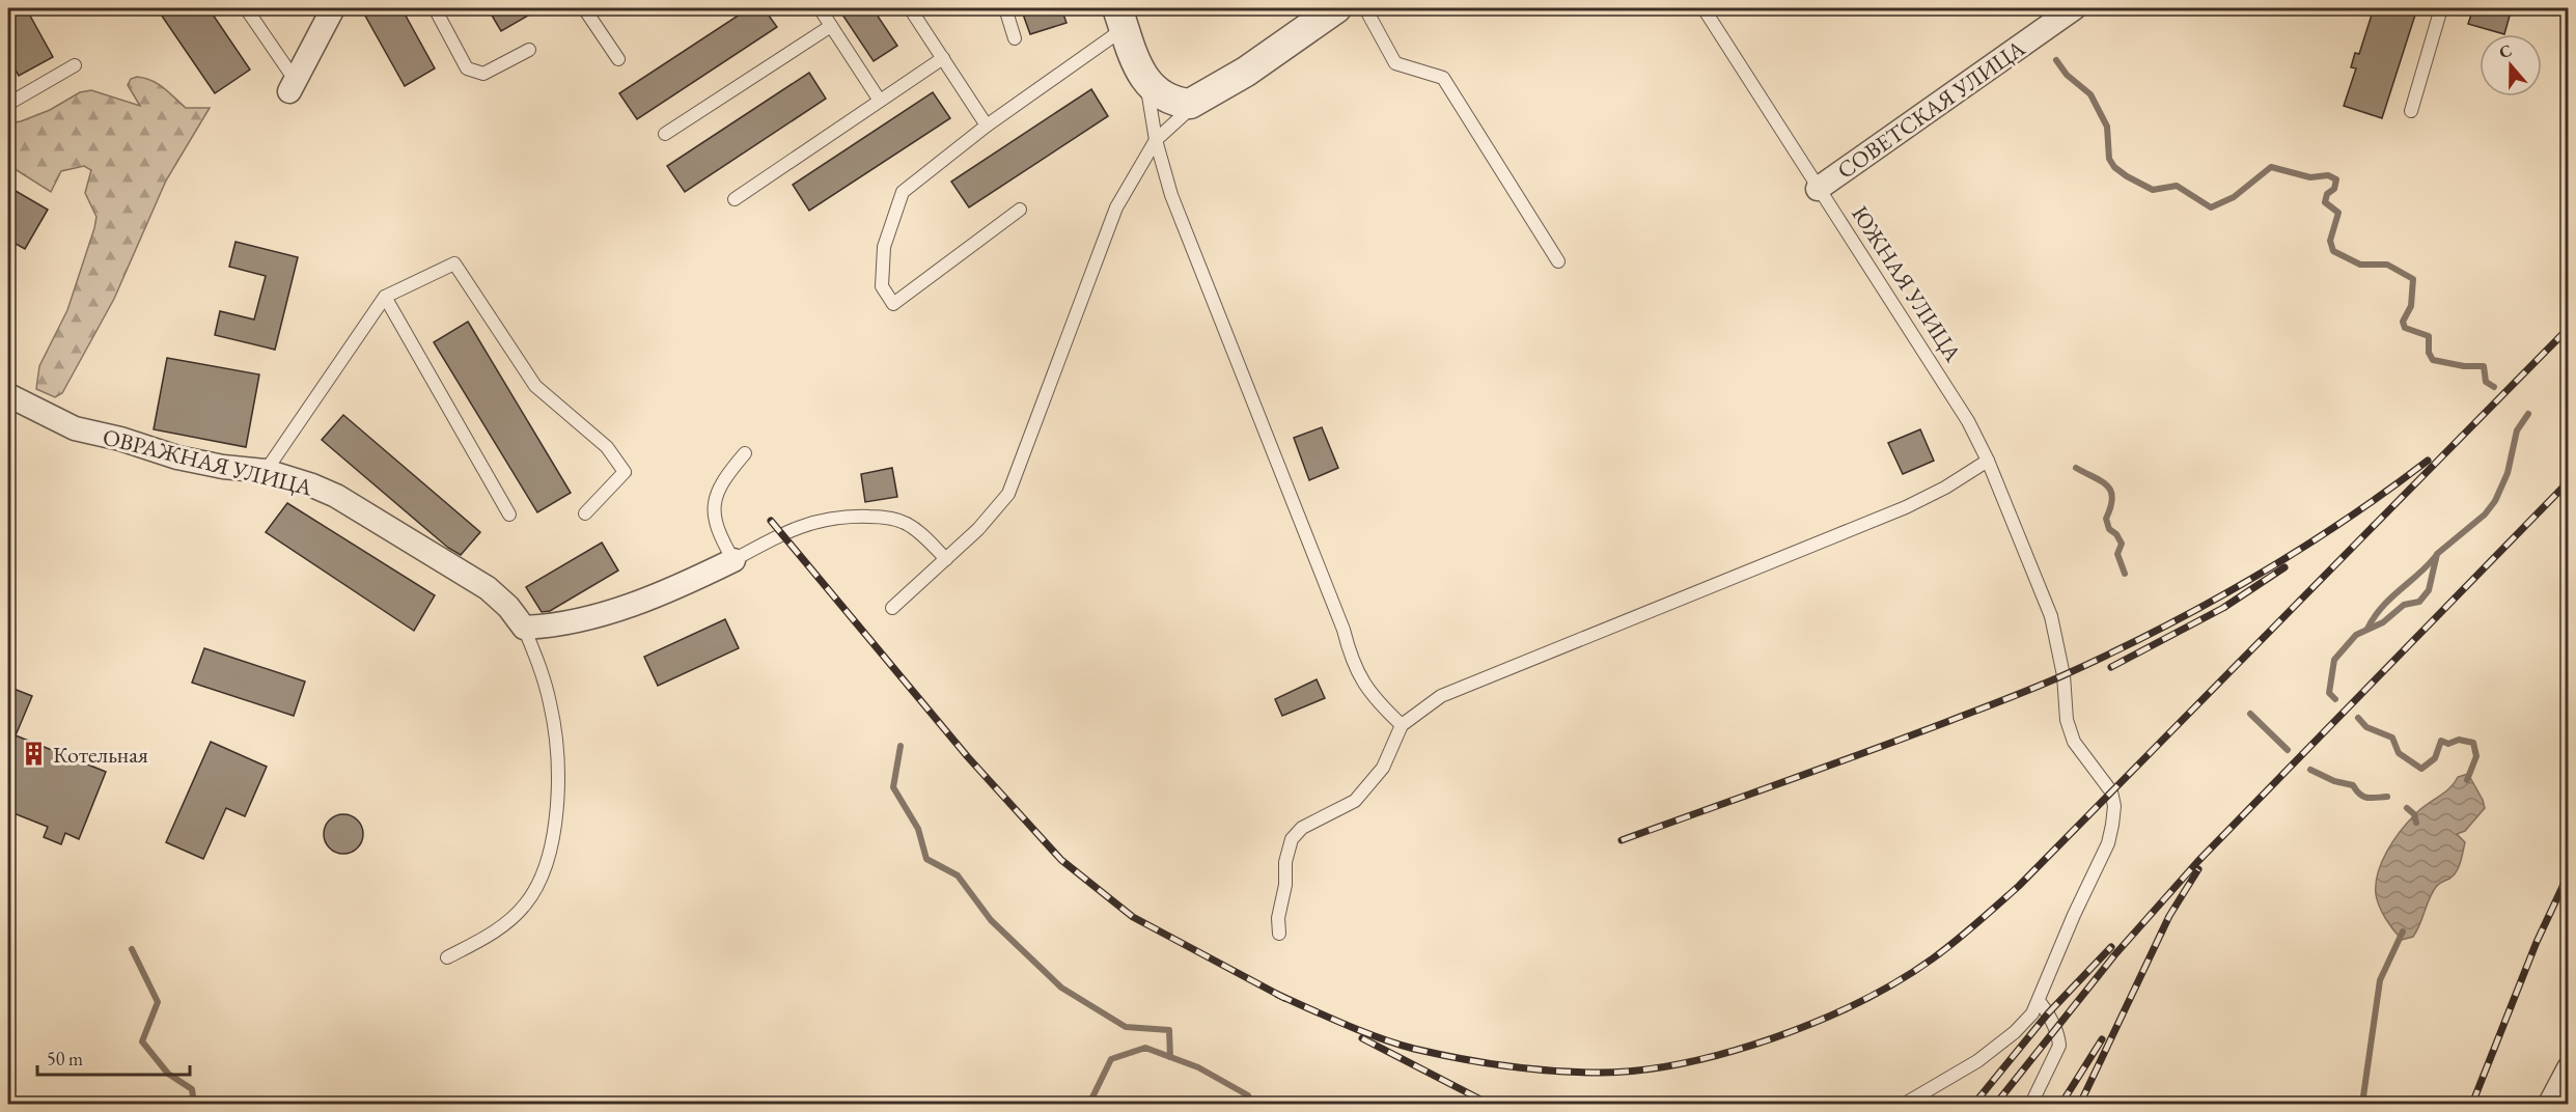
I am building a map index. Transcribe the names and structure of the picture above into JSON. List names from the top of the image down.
{
  "streets": {
    "street": ["СОВЕТСКАЯ УЛИЦА", "ОВРАЖНАЯ УЛИЦА"],
    "lane": ["ЮЖНАЯ УЛИЦА"]
  },
  "crossings": [
    ["СОВЕТСКАЯ УЛИЦА", "ЮЖНАЯ УЛИЦА"]
  ],
  "places": {
    "building": ["Котельная"]
  },
  "scale_bar": "50 m",
  "north": "top"
}
